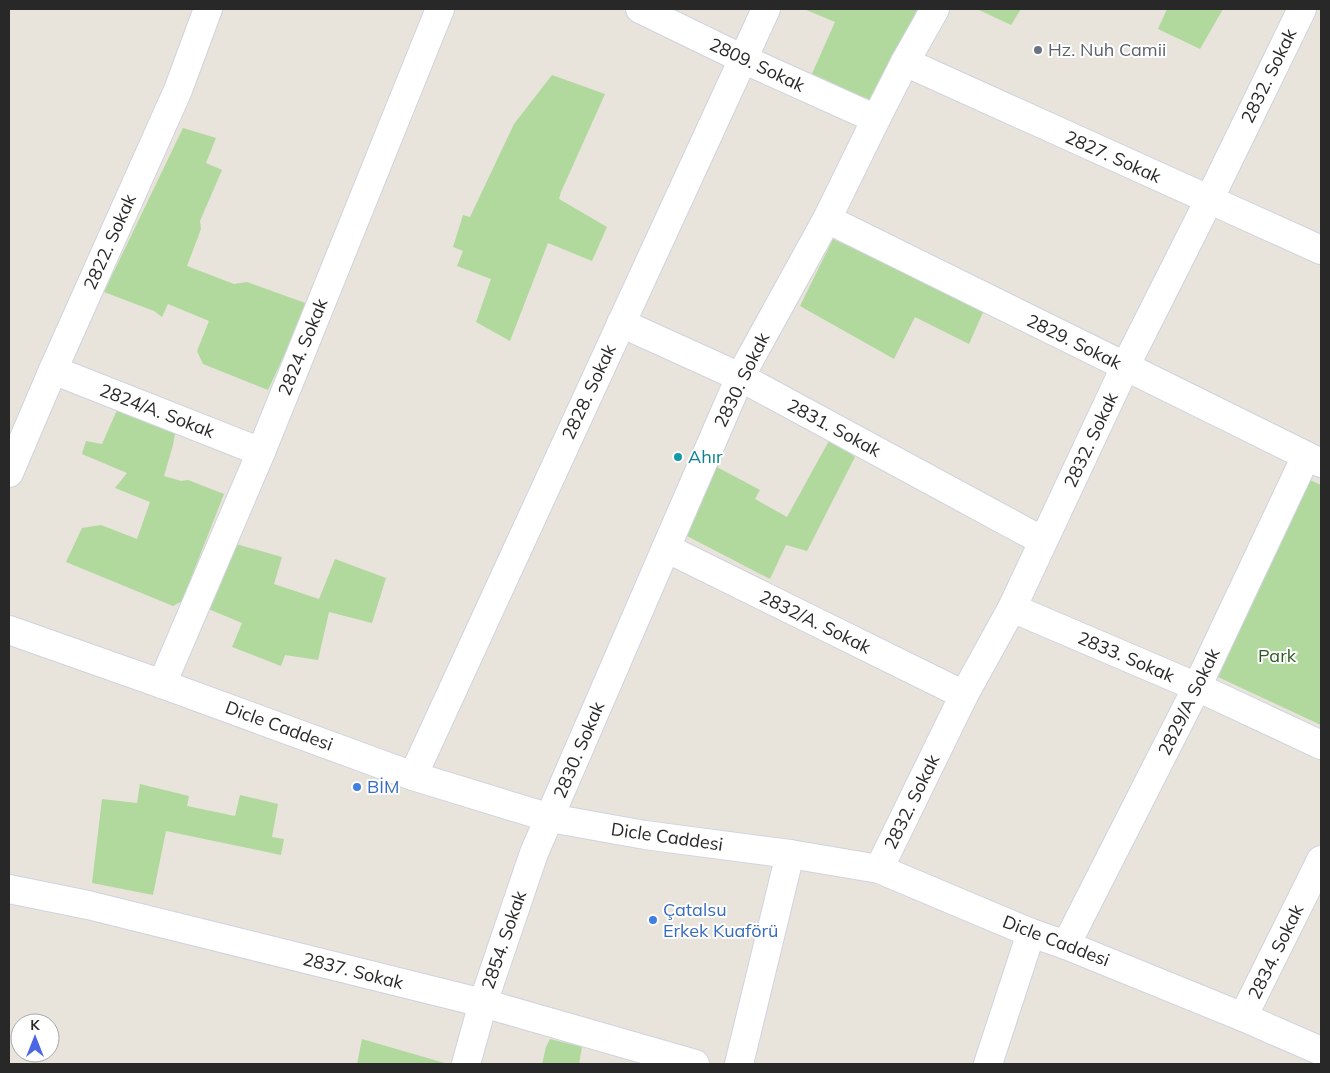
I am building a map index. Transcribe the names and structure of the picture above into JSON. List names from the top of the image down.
{
  "streets": {
    "street": [
      "2809. Sokak",
      "2832. Sokak",
      "2827. Sokak",
      "2822. Sokak",
      "2829. Sokak",
      "2824. Sokak",
      "2830. Sokak",
      "2828. Sokak",
      "2824/A. Sokak",
      "2831. Sokak",
      "2832/A. Sokak",
      "2833. Sokak",
      "2829/A Sokak",
      "Dicle Caddesi",
      "2854. Sokak",
      "2834. Sokak",
      "2837. Sokak"
    ]
  },
  "crossings": [
    ["2809. Sokak", "2830. Sokak"],
    ["2809. Sokak", "2828. Sokak"],
    ["2832. Sokak", "2827. Sokak"],
    ["2832. Sokak", "2829. Sokak"],
    ["2832. Sokak", "2831. Sokak"],
    ["2832. Sokak", "2832/A. Sokak"],
    ["2832. Sokak", "2833. Sokak"],
    ["2832. Sokak", "Dicle Caddesi"],
    ["2827. Sokak", "2830. Sokak"],
    ["2822. Sokak", "2824/A. Sokak"],
    ["2829. Sokak", "2830. Sokak"],
    ["2829. Sokak", "2829/A Sokak"],
    ["2824. Sokak", "2824/A. Sokak"],
    ["2824. Sokak", "Dicle Caddesi"],
    ["2830. Sokak", "2831. Sokak"],
    ["2830. Sokak", "2832/A. Sokak"],
    ["2830. Sokak", "Dicle Caddesi"],
    ["2830. Sokak", "2854. Sokak"],
    ["2828. Sokak", "2831. Sokak"],
    ["2828. Sokak", "Dicle Caddesi"],
    ["2833. Sokak", "2829/A Sokak"],
    ["2829/A Sokak", "Dicle Caddesi"],
    ["Dicle Caddesi", "2854. Sokak"],
    ["Dicle Caddesi", "2834. Sokak"],
    ["2854. Sokak", "2837. Sokak"]
  ],
  "parks": ["Park"],
  "places": [
    "Hz. Nuh Camii",
    "Ahır",
    "BİM",
    "Çatalsu Erkek Kuaförü"
  ],
  "north": "top"
}
